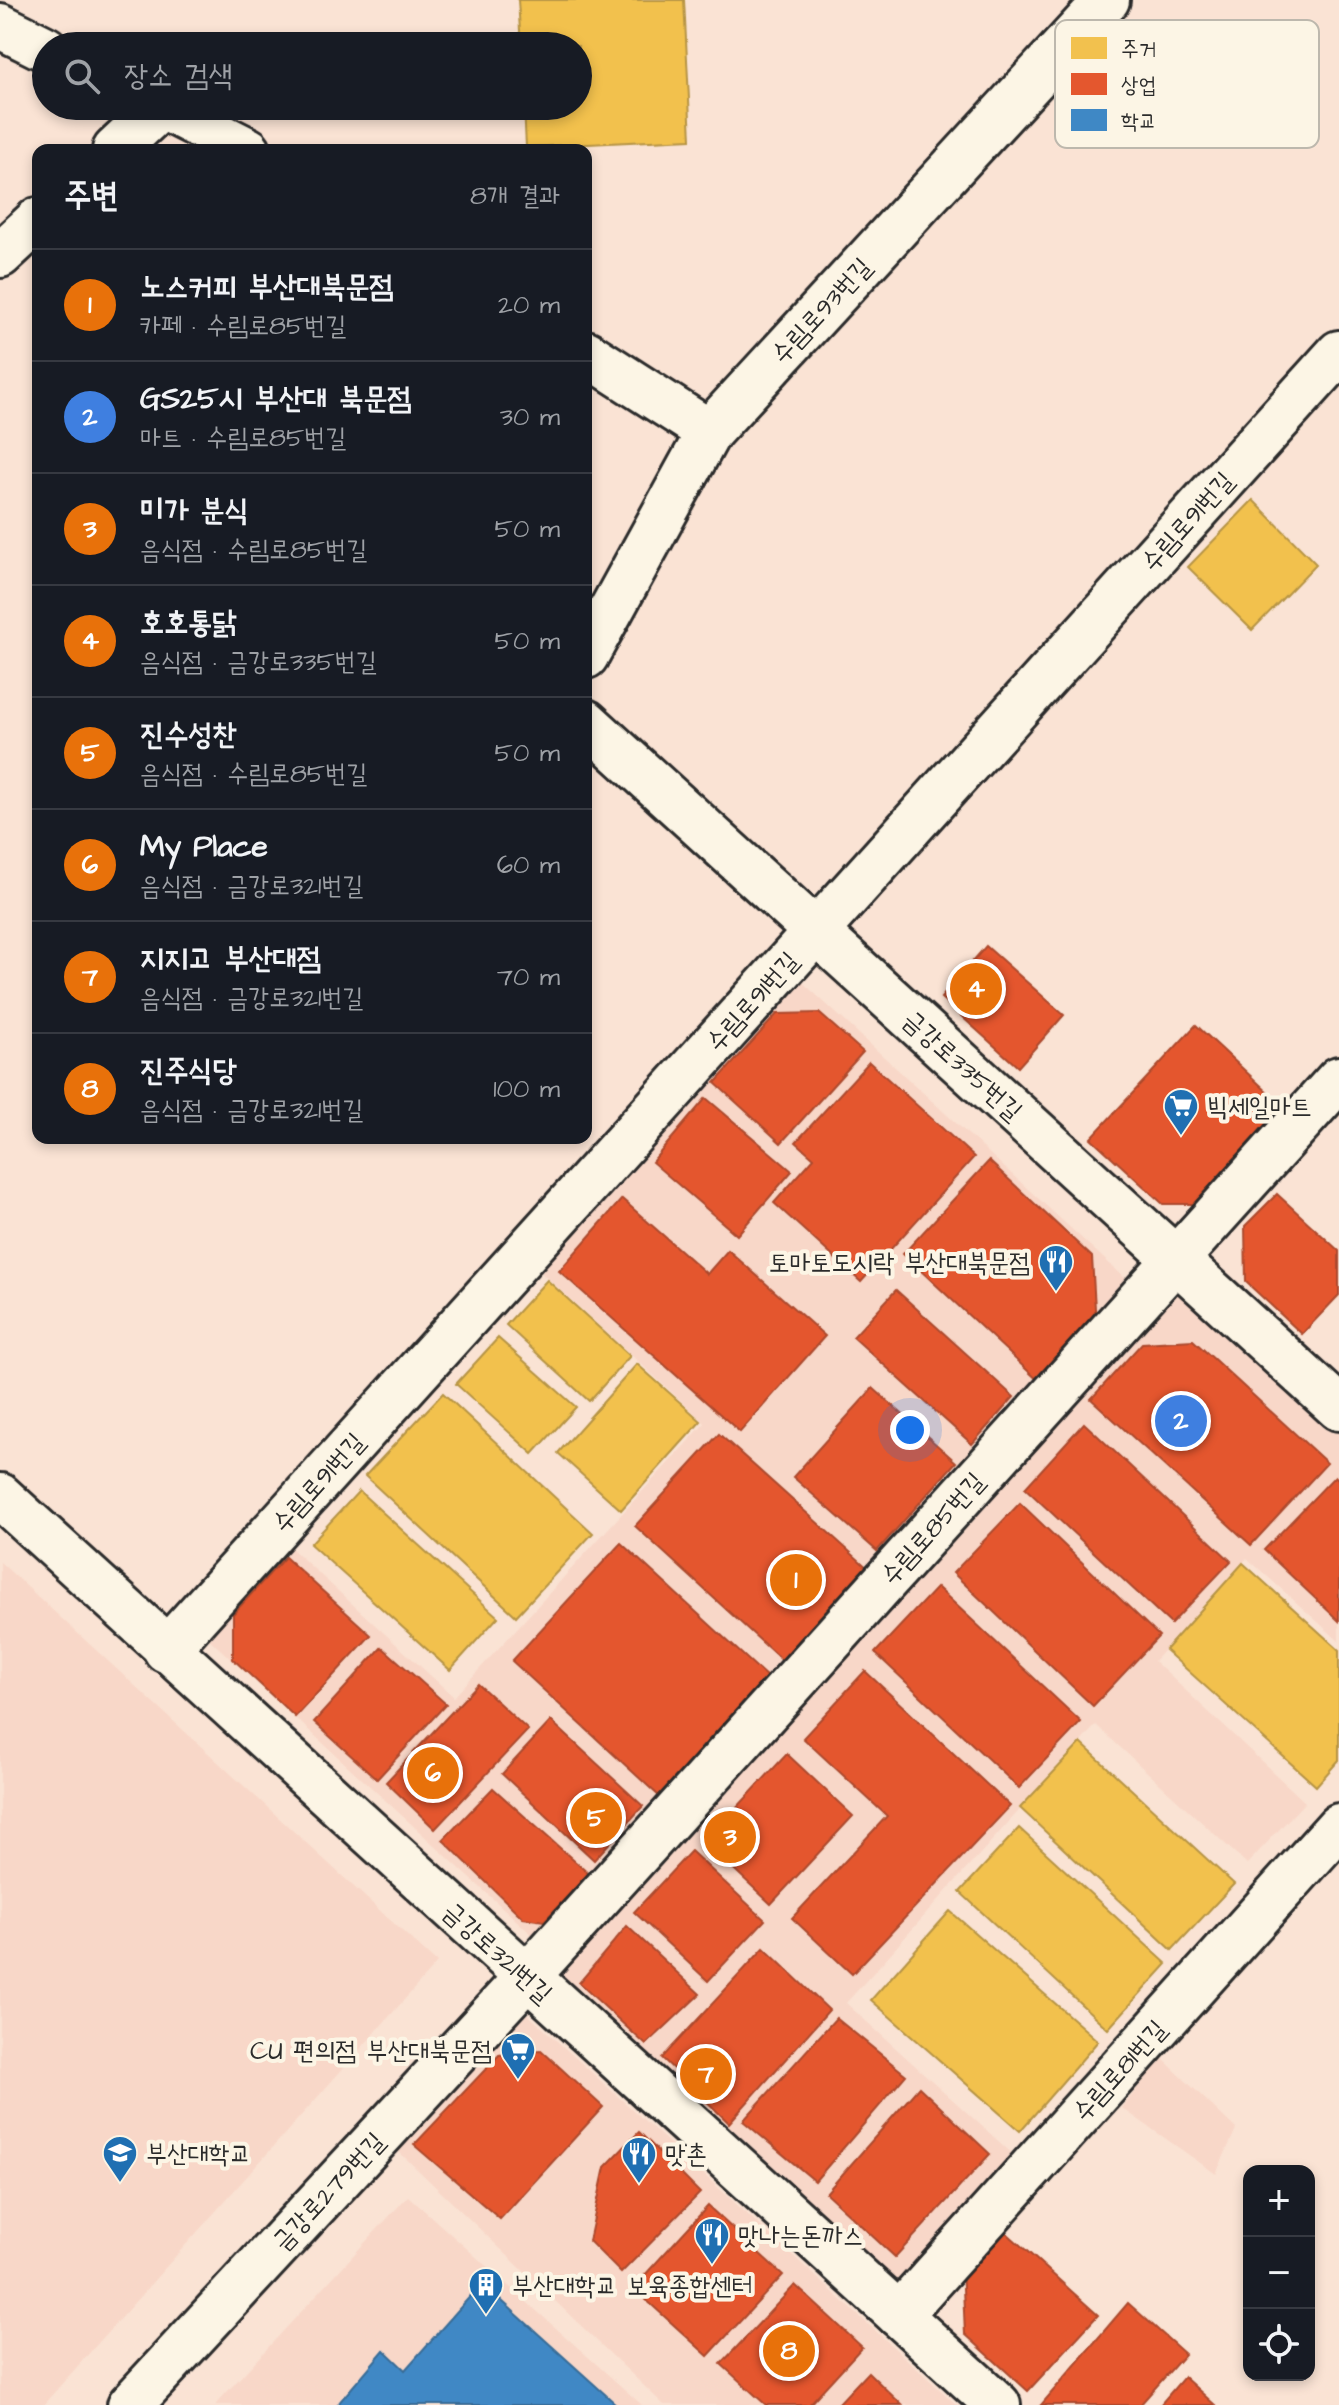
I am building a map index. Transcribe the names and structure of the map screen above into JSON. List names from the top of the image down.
{
  "streets": {
    "street": [
      "수림로93번길",
      "수림로91번길",
      "금강로335번길",
      "수림로85번길",
      "금강로321번길",
      "수림로81번길",
      "금강로279번길"
    ]
  },
  "crossings": [
    ["수림로91번길", "금강로335번길"],
    ["수림로91번길", "금강로321번길"],
    ["금강로335번길", "수림로85번길"],
    ["수림로85번길", "금강로321번길"],
    ["수림로85번길", "금강로279번길"],
    ["금강로321번길", "수림로81번길"],
    ["금강로321번길", "금강로279번길"]
  ],
  "places": {
    "supermarket": ["빅세일마트", "CU 편의점 부산대북문점"],
    "restaurant": ["토마토도시락 부산대북문점", "맛촌", "맛나는돈까스"],
    "school or university": ["부산대학교"],
    "building": ["부산대학교 보육종합센터"]
  },
  "legend": ["주거", "상업", "학교"],
  "page": {
    "search": "장소 검색",
    "heading": ["주변", "8개 결과"],
    "list": [
      {
        "mark": "1",
        "name": "노스커피 부산대북문점",
        "note": "카페 · 수림로85번길",
        "value": "20 m"
      },
      {
        "mark": "2",
        "name": "GS25시 부산대 북문점",
        "note": "마트 · 수림로85번길",
        "value": "30 m"
      },
      {
        "mark": "3",
        "name": "미가 분식",
        "note": "음식점 · 수림로85번길",
        "value": "50 m"
      },
      {
        "mark": "4",
        "name": "호호통닭",
        "note": "음식점 · 금강로335번길",
        "value": "50 m"
      },
      {
        "mark": "5",
        "name": "진수성찬",
        "note": "음식점 · 수림로85번길",
        "value": "50 m"
      },
      {
        "mark": "6",
        "name": "My Place",
        "note": "음식점 · 금강로321번길",
        "value": "60 m"
      },
      {
        "mark": "7",
        "name": "지지고 부산대점",
        "note": "음식점 · 금강로321번길",
        "value": "70 m"
      },
      {
        "mark": "8",
        "name": "진주식당",
        "note": "음식점 · 금강로321번길",
        "value": "100 m"
      }
    ],
    "pins": [
      "4",
      "2",
      "1",
      "6",
      "5",
      "3",
      "7",
      "8"
    ],
    "map_buttons": ["+", "−"]
  }
}
